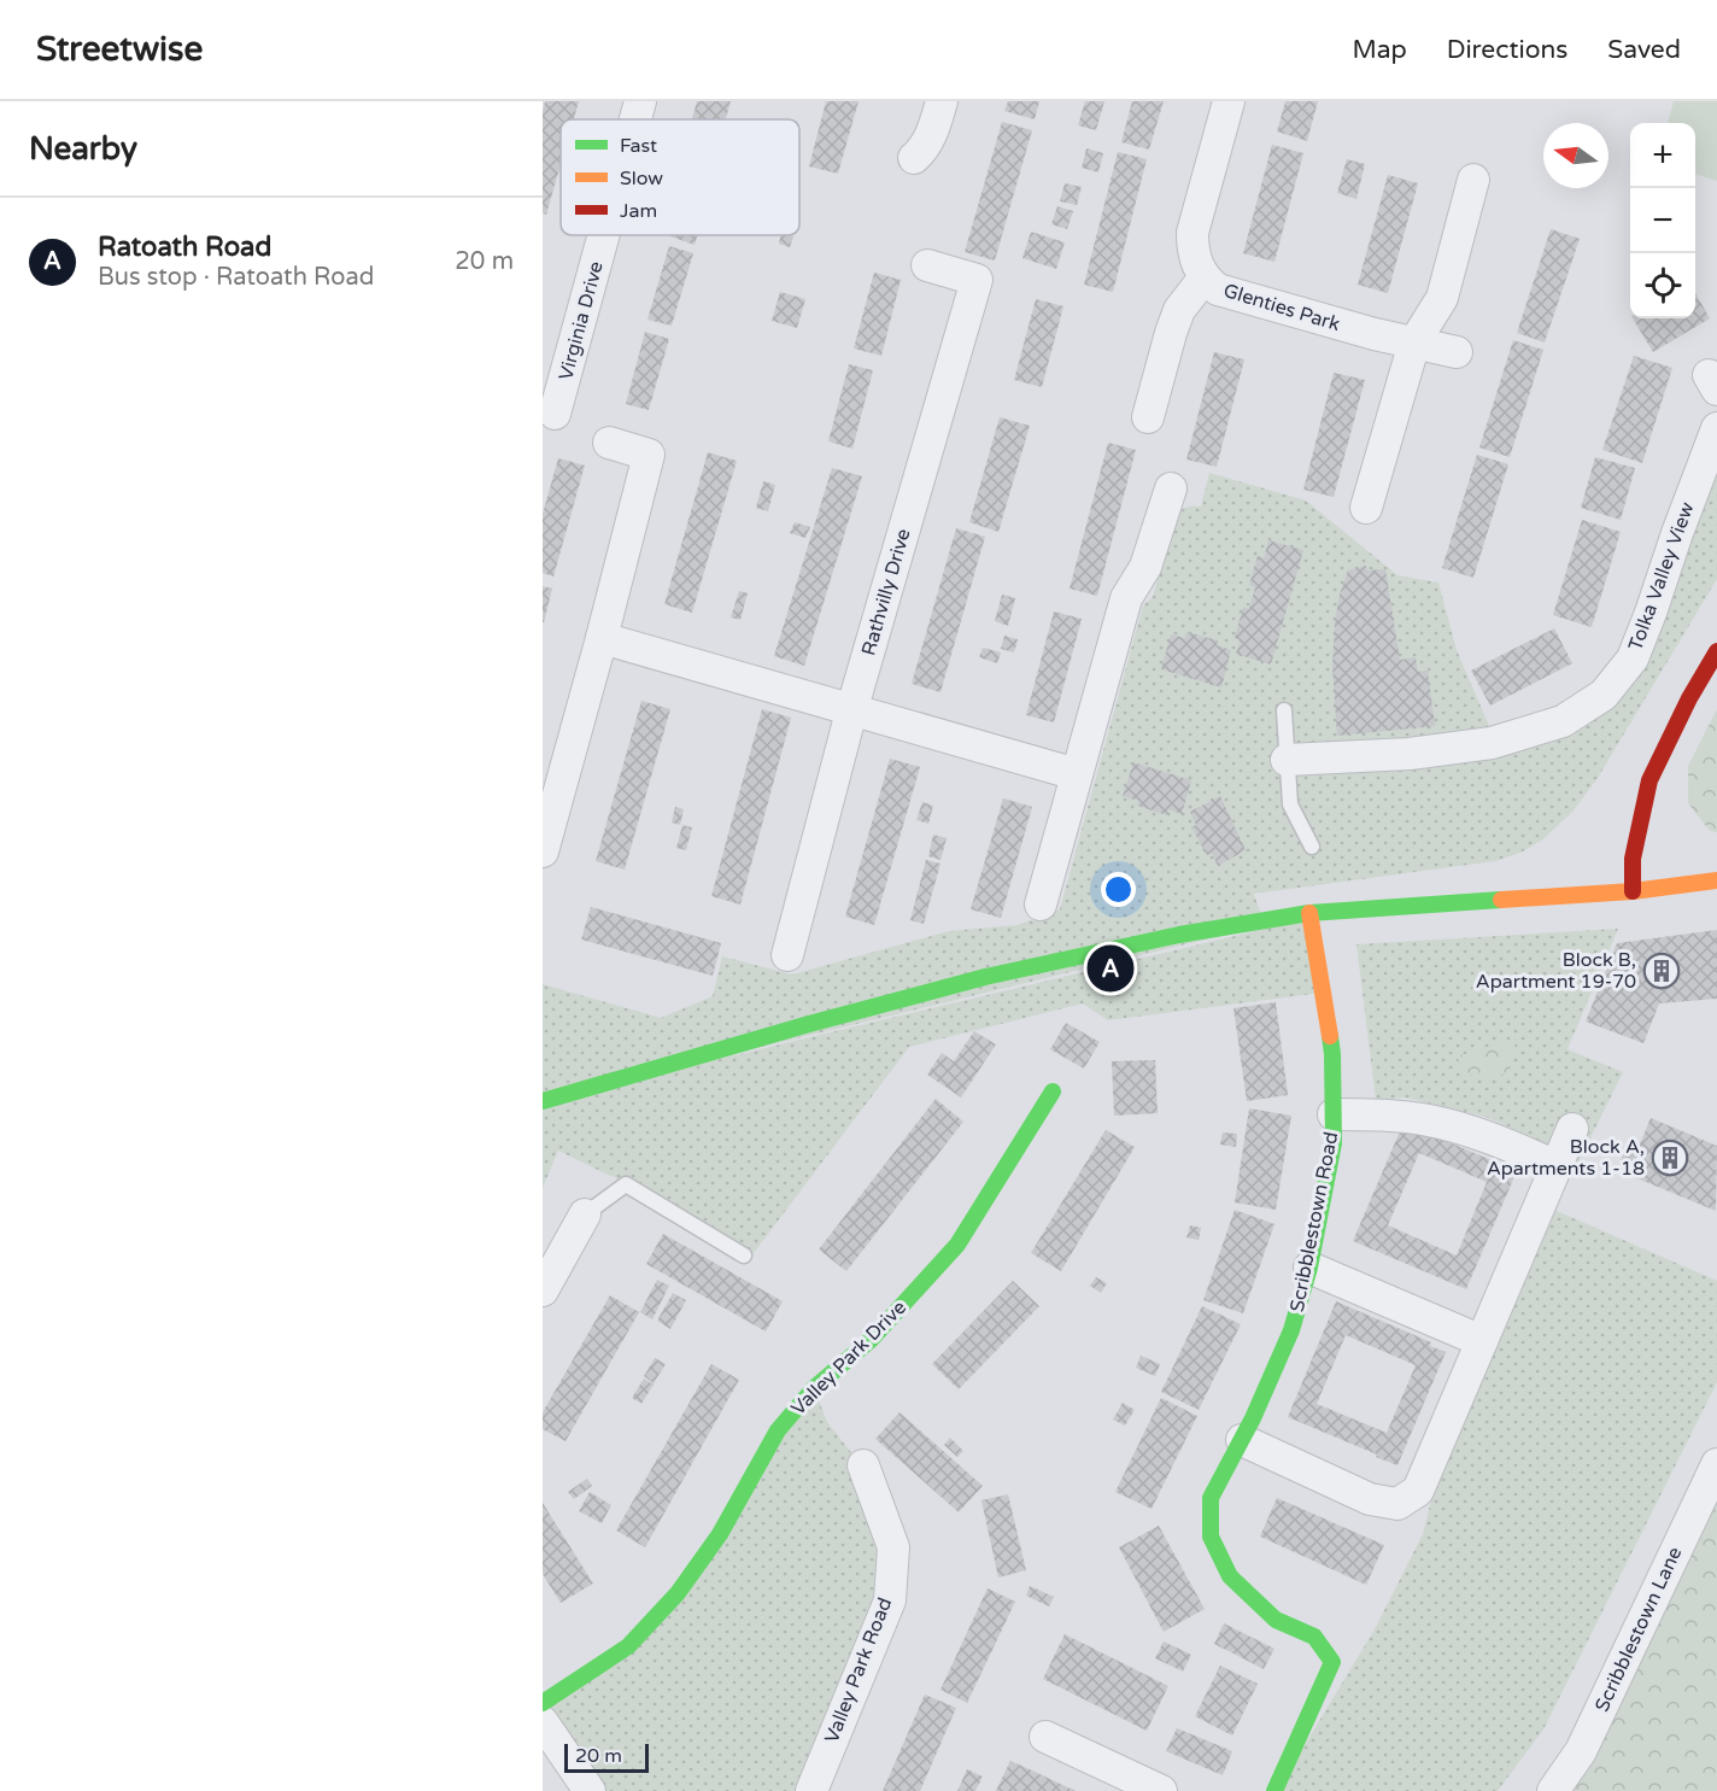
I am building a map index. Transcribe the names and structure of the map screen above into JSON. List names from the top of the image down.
{
  "streets": {
    "street": [
      "Glenties Park",
      "Virginia Drive",
      "Tolka Valley View",
      "Rathvilly Drive",
      "Scribblestown Road",
      "Valley Park Drive",
      "Scribblestown Lane",
      "Valley Park Road"
    ]
  },
  "places": {
    "building": ["Block B, Apartment 19-70", "Block A, Apartments 1-18"]
  },
  "legend": ["Fast", "Slow", "Jam"],
  "scale_bar": "20 m",
  "north": "left",
  "page": {
    "header": "Streetwise",
    "nav": ["Map", "Directions", "Saved"],
    "heading": "Nearby",
    "map_buttons": ["+", "−"],
    "list": [
      {
        "mark": "A",
        "name": "Ratoath Road",
        "note": "Bus stop · Ratoath Road",
        "value": "20 m"
      }
    ],
    "pins": "A",
    "scale": "20 m"
  }
}
